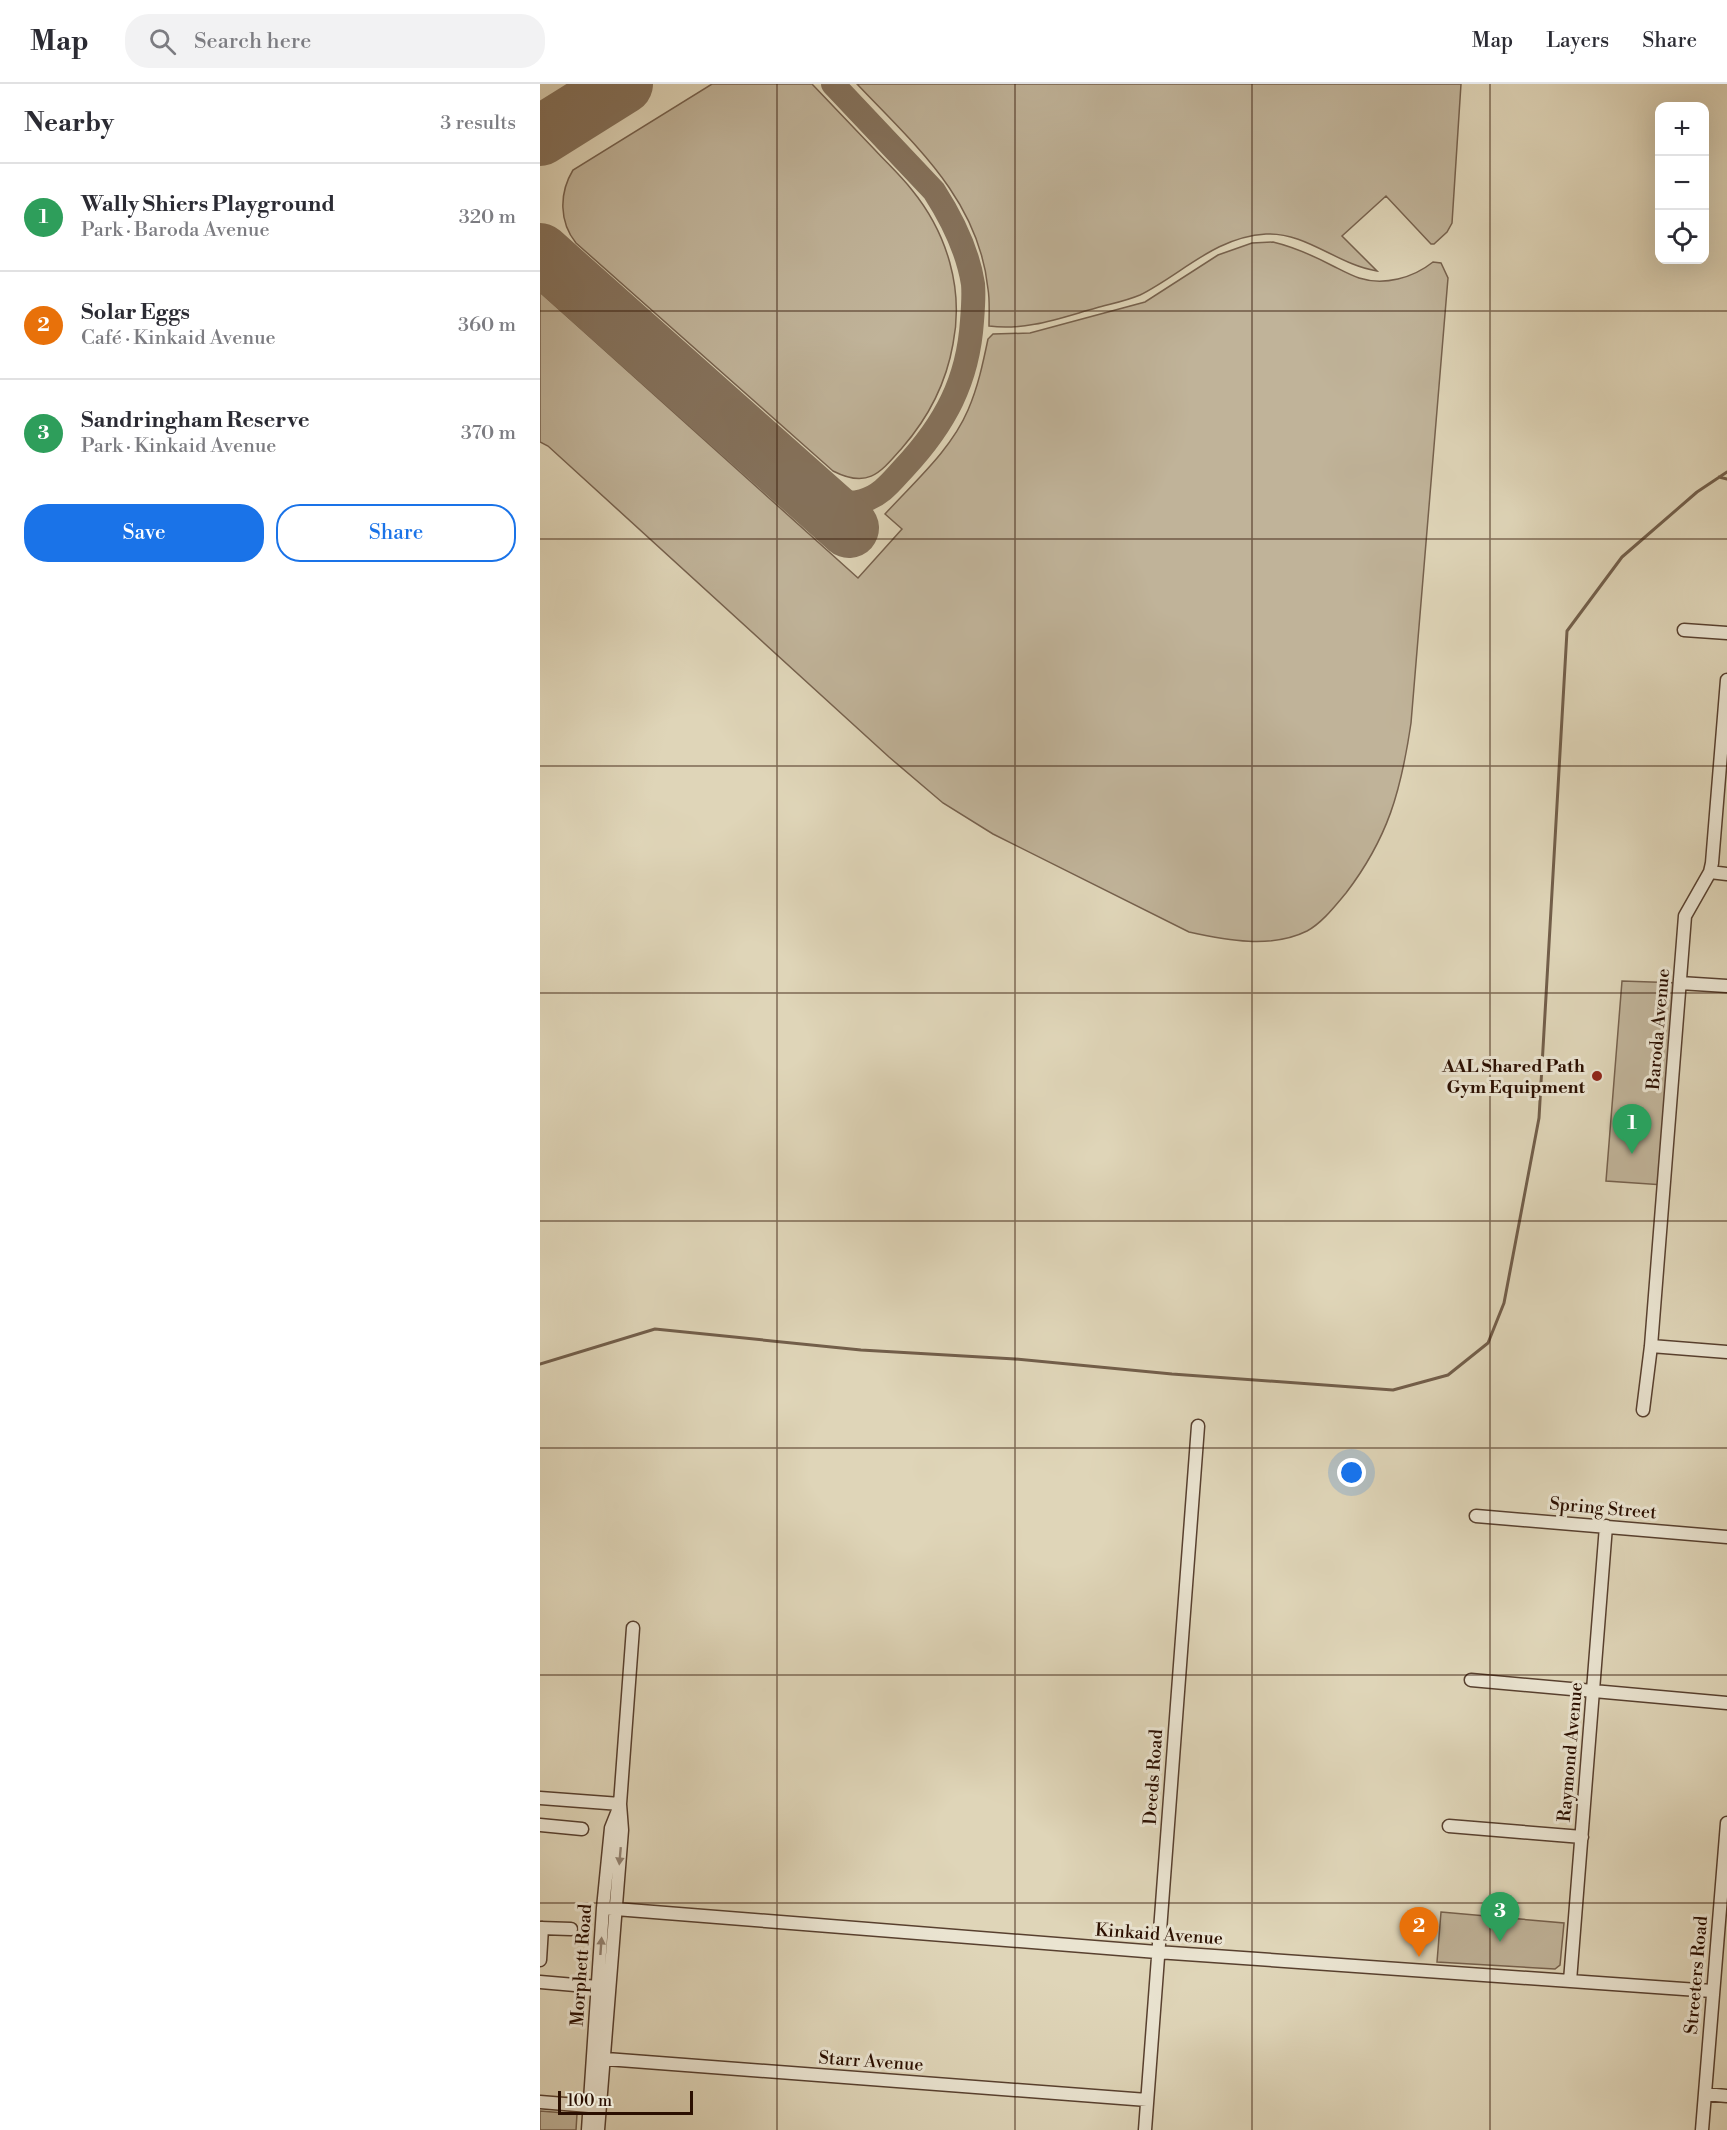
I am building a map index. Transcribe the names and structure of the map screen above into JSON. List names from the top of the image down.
{
  "streets": {
    "street": [
      "Baroda Avenue",
      "Spring Street",
      "Raymond Avenue",
      "Deeds Road",
      "Kinkaid Avenue",
      "Morphett Road",
      "Streeters Road",
      "Starr Avenue"
    ]
  },
  "crossings": [
    ["Spring Street", "Raymond Avenue"],
    ["Raymond Avenue", "Kinkaid Avenue"],
    ["Deeds Road", "Kinkaid Avenue"],
    ["Deeds Road", "Starr Avenue"],
    ["Kinkaid Avenue", "Morphett Road"],
    ["Kinkaid Avenue", "Streeters Road"],
    ["Morphett Road", "Starr Avenue"]
  ],
  "places": ["AAL Shared Path Gym Equipment"],
  "scale_bar": "100 m",
  "page": {
    "header": "Map",
    "search": "Search here",
    "nav": ["Map", "Layers", "Share"],
    "heading": ["Nearby", "3 results"],
    "map_buttons": ["+", "−"],
    "list": [
      {
        "mark": "1",
        "name": "Wally Shiers Playground",
        "note": "Park · Baroda Avenue",
        "value": "320 m"
      },
      {
        "mark": "2",
        "name": "Solar Eggs",
        "note": "Café · Kinkaid Avenue",
        "value": "360 m"
      },
      {
        "mark": "3",
        "name": "Sandringham Reserve",
        "note": "Park · Kinkaid Avenue",
        "value": "370 m"
      }
    ],
    "buttons": ["Save", "Share"],
    "pins": ["1", "3", "2"],
    "scale": "100 m"
  }
}
